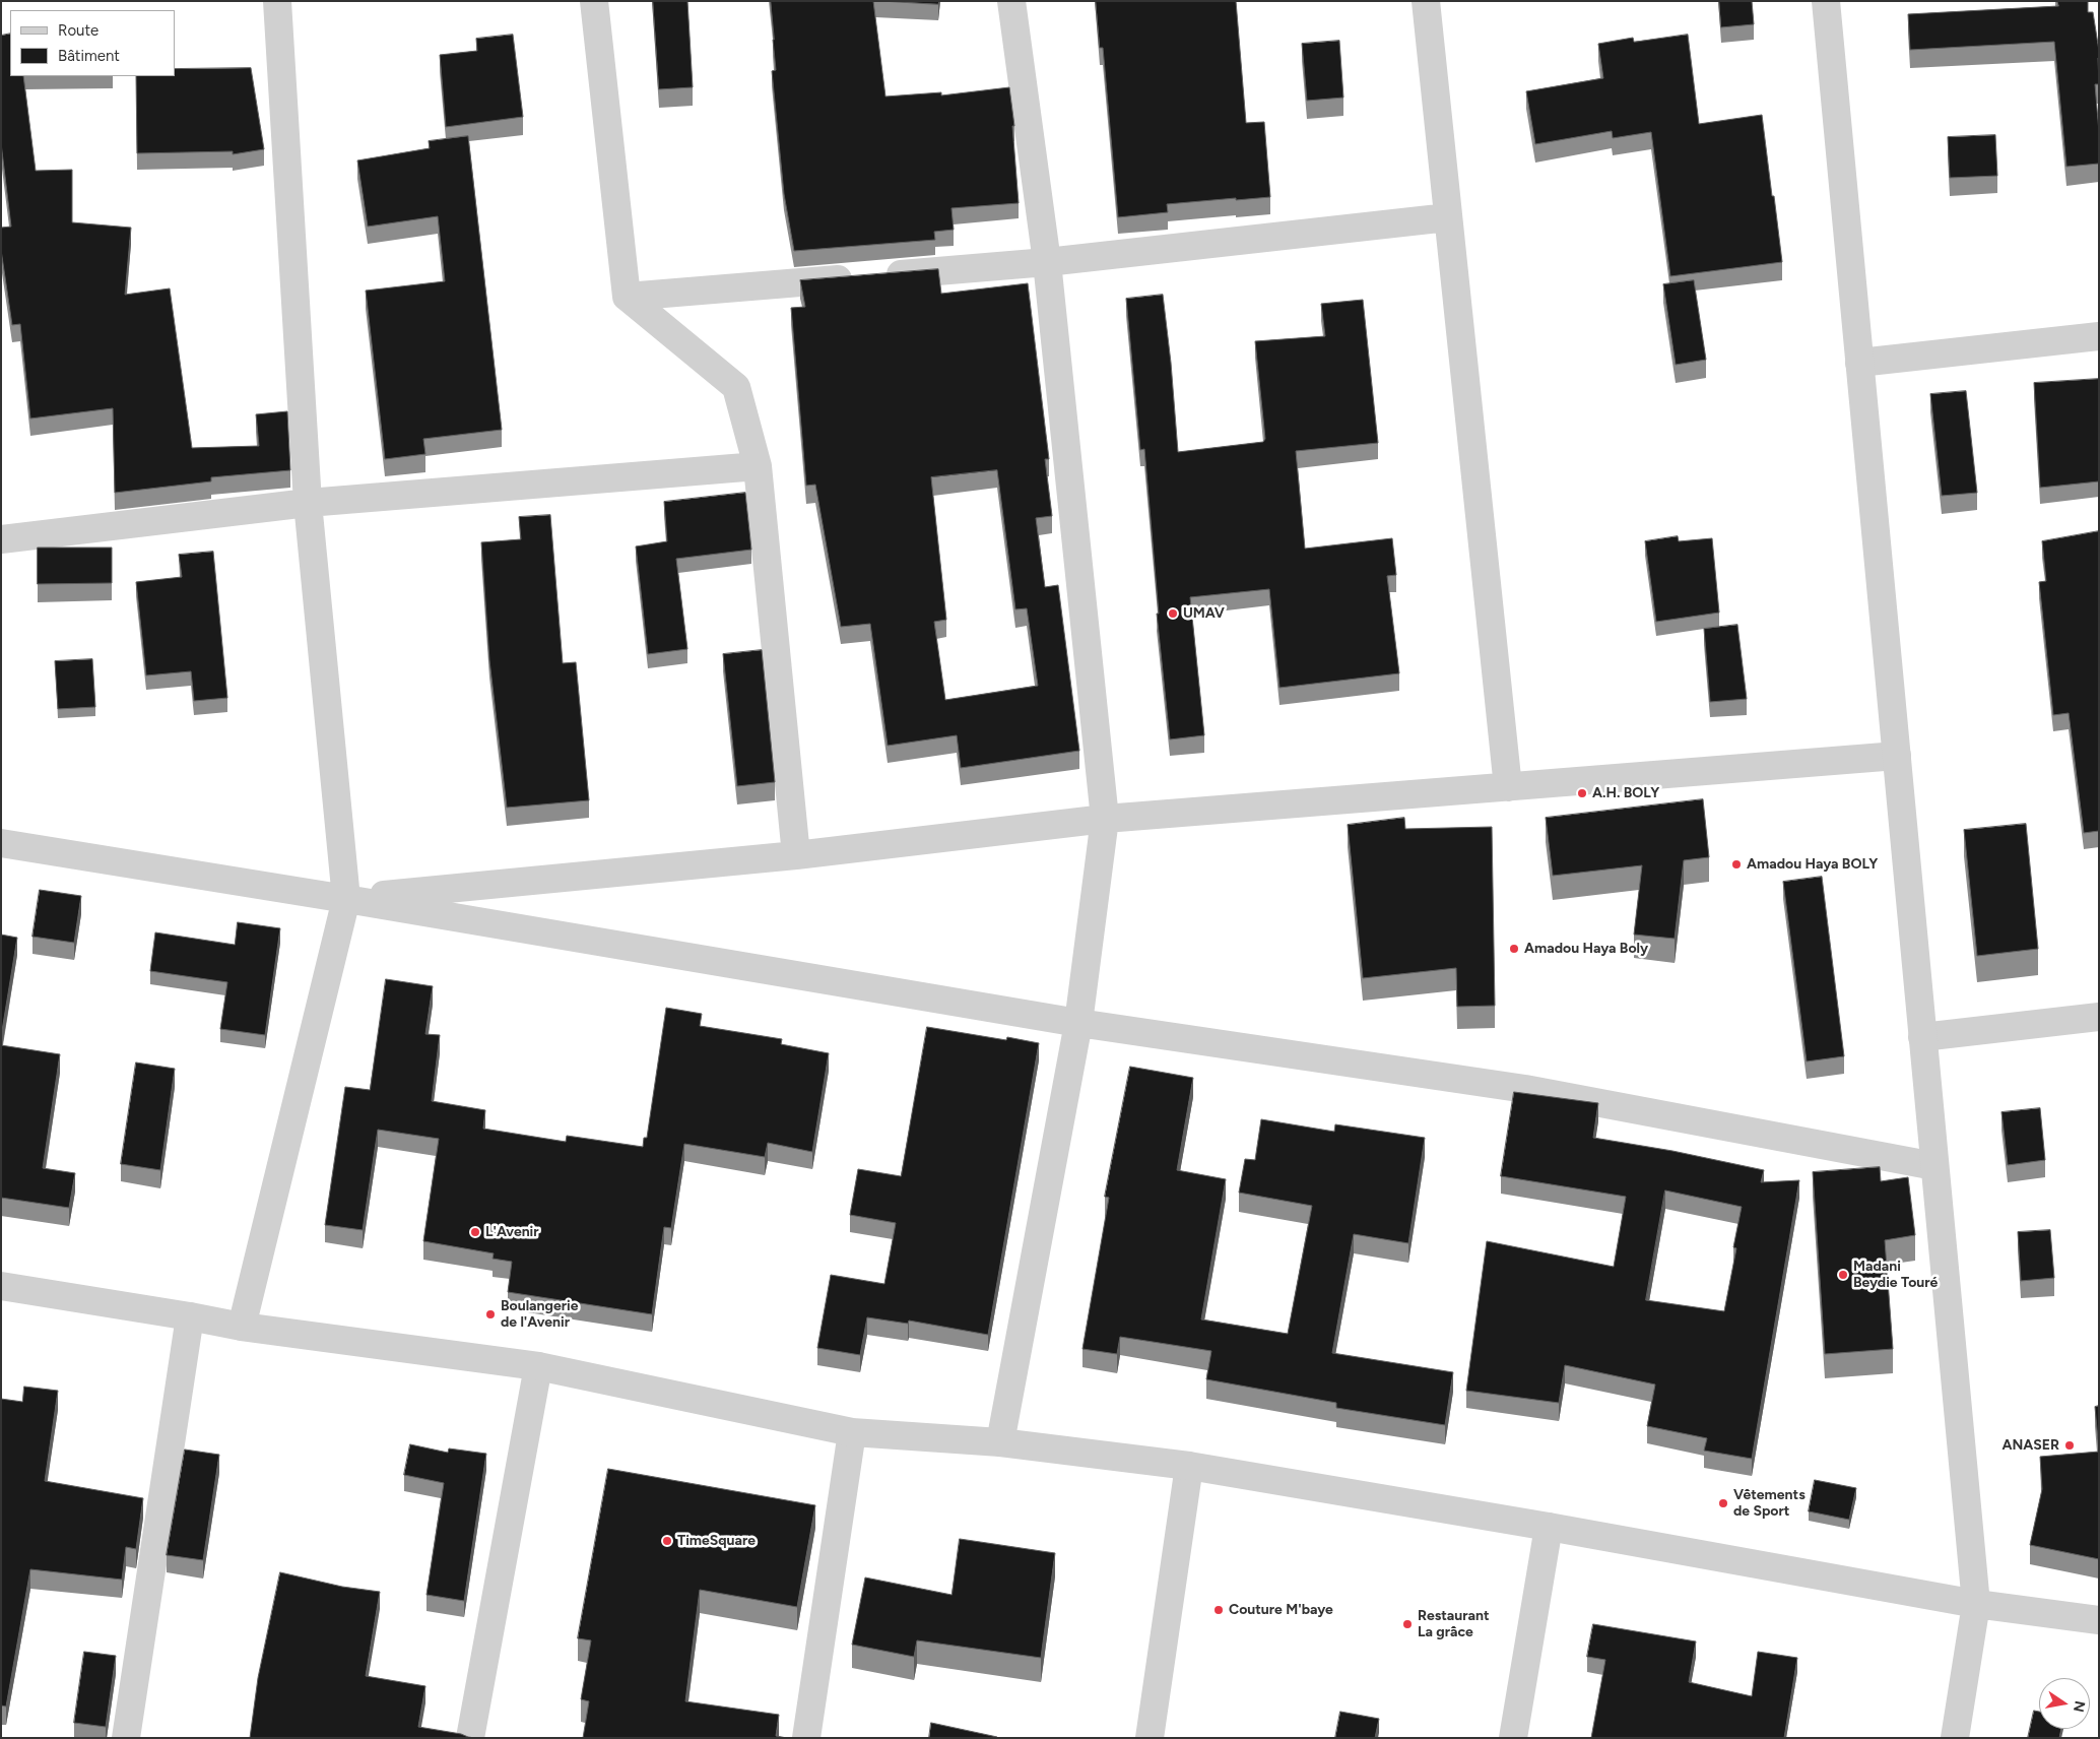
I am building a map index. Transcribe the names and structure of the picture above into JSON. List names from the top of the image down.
{
  "places": [
    "UMAV",
    "A.H. BOLY",
    "Amadou Haya BOLY",
    "Amadou Haya Boly",
    "L'Avenir",
    "Madani Beydie Touré",
    "Boulangerie de l'Avenir",
    "ANASER",
    "Vêtements de Sport",
    "TimeSquare",
    "Couture M'baye",
    "Restaurant La grâce"
  ],
  "legend": ["Route", "Bâtiment"],
  "north": "right"
}
